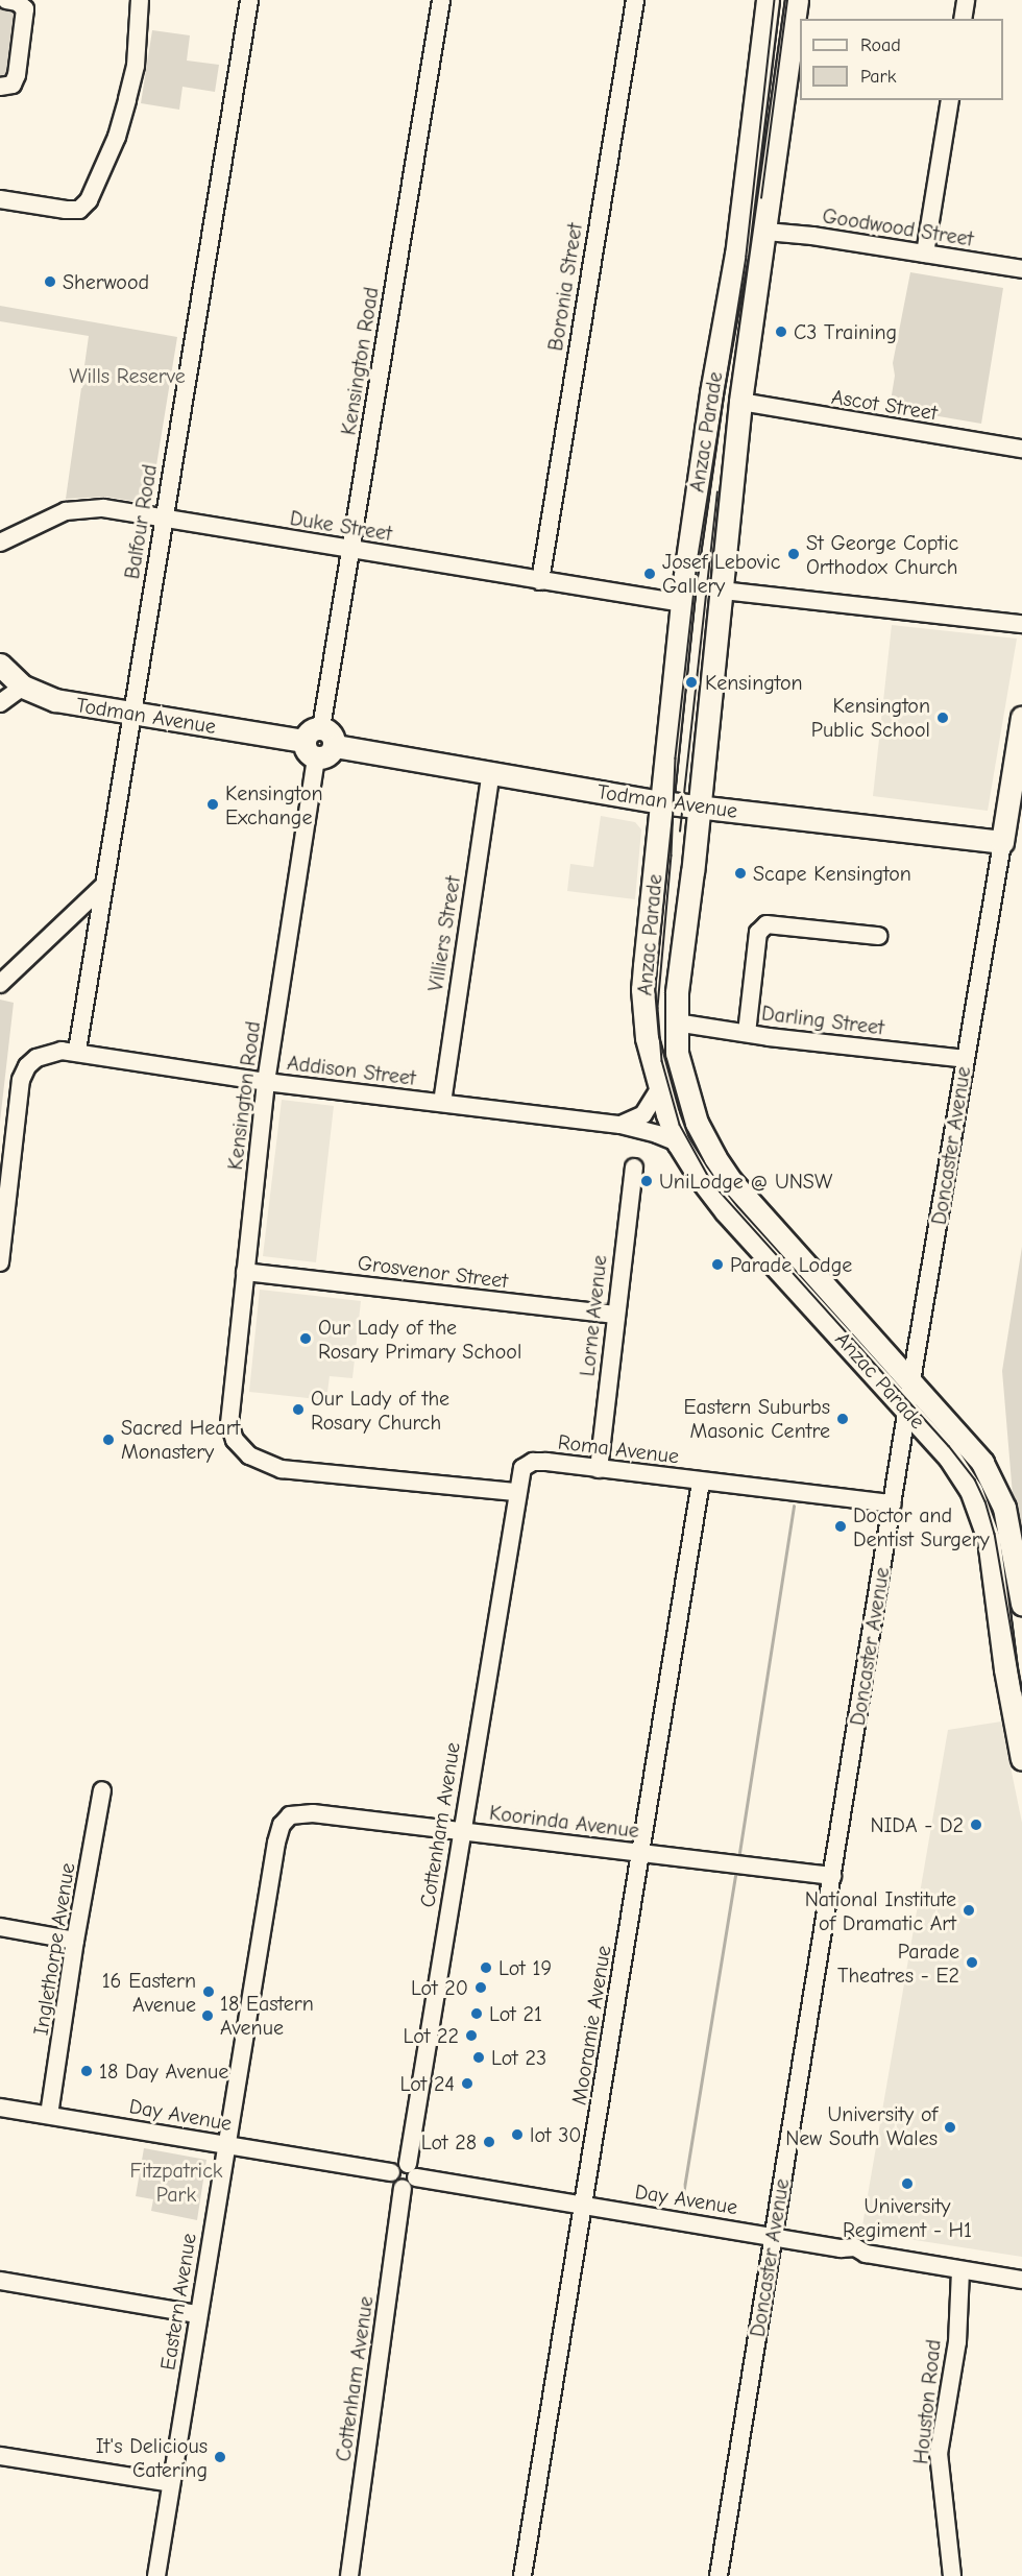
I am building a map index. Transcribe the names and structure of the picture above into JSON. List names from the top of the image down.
{
  "streets": {
    "main road": ["Anzac Parade", "Todman Avenue", "Doncaster Avenue"],
    "street": [
      "Goodwood Street",
      "Boronia Street",
      "Kensington Road",
      "Ascot Street",
      "Balfour Road",
      "Duke Street",
      "Villiers Street",
      "Darling Street",
      "Addison Street",
      "Grosvenor Street",
      "Lorne Avenue",
      "Roma Avenue",
      "Koorinda Avenue",
      "Cottenham Avenue",
      "Inglethorpe Avenue",
      "Mooramie Avenue",
      "Day Avenue",
      "Eastern Avenue",
      "Houston Road"
    ]
  },
  "crossings": [
    ["Goodwood Street", "Anzac Parade"],
    ["Boronia Street", "Duke Street"],
    ["Kensington Road", "Duke Street"],
    ["Kensington Road", "Todman Avenue"],
    ["Kensington Road", "Addison Street"],
    ["Kensington Road", "Grosvenor Street"],
    ["Kensington Road", "Roma Avenue"],
    ["Kensington Road", "Cottenham Avenue"],
    ["Ascot Street", "Anzac Parade"],
    ["Anzac Parade", "Duke Street"],
    ["Anzac Parade", "Todman Avenue"],
    ["Anzac Parade", "Darling Street"],
    ["Anzac Parade", "Addison Street"],
    ["Anzac Parade", "Doncaster Avenue"],
    ["Balfour Road", "Duke Street"],
    ["Balfour Road", "Todman Avenue"],
    ["Balfour Road", "Addison Street"],
    ["Todman Avenue", "Villiers Street"],
    ["Todman Avenue", "Doncaster Avenue"],
    ["Villiers Street", "Addison Street"],
    ["Darling Street", "Doncaster Avenue"],
    ["Doncaster Avenue", "Roma Avenue"],
    ["Doncaster Avenue", "Koorinda Avenue"],
    ["Doncaster Avenue", "Day Avenue"],
    ["Grosvenor Street", "Lorne Avenue"],
    ["Lorne Avenue", "Roma Avenue"],
    ["Roma Avenue", "Cottenham Avenue"],
    ["Roma Avenue", "Mooramie Avenue"],
    ["Koorinda Avenue", "Cottenham Avenue"],
    ["Koorinda Avenue", "Mooramie Avenue"],
    ["Koorinda Avenue", "Eastern Avenue"],
    ["Cottenham Avenue", "Day Avenue"],
    ["Inglethorpe Avenue", "Day Avenue"],
    ["Mooramie Avenue", "Day Avenue"],
    ["Day Avenue", "Eastern Avenue"],
    ["Day Avenue", "Houston Road"]
  ],
  "parks": ["Wills Reserve", "Fitzpatrick Park"],
  "places": [
    "Sherwood",
    "C3 Training",
    "St George Coptic Orthodox Church",
    "Josef Lebovic Gallery",
    "Kensington",
    "Kensington Public School",
    "Kensington Exchange",
    "Scape Kensington",
    "UniLodge @ UNSW",
    "Parade Lodge",
    "Our Lady of the Rosary Primary School",
    "Our Lady of the Rosary Church",
    "Eastern Suburbs Masonic Centre",
    "Sacred Heart Monastery",
    "Doctor and Dentist Surgery",
    "NIDA - D2",
    "National Institute of Dramatic Art",
    "Parade Theatres - E2",
    "Lot 19",
    "Lot 20",
    "16 Eastern Avenue",
    "Lot 21",
    "18 Eastern Avenue",
    "Lot 22",
    "Lot 23",
    "18 Day Avenue",
    "Lot 24",
    "University of New South Wales",
    "lot 30",
    "Lot 28",
    "University Regiment - H1",
    "It's Delicious Catering"
  ],
  "legend": ["Road", "Park"]
}
